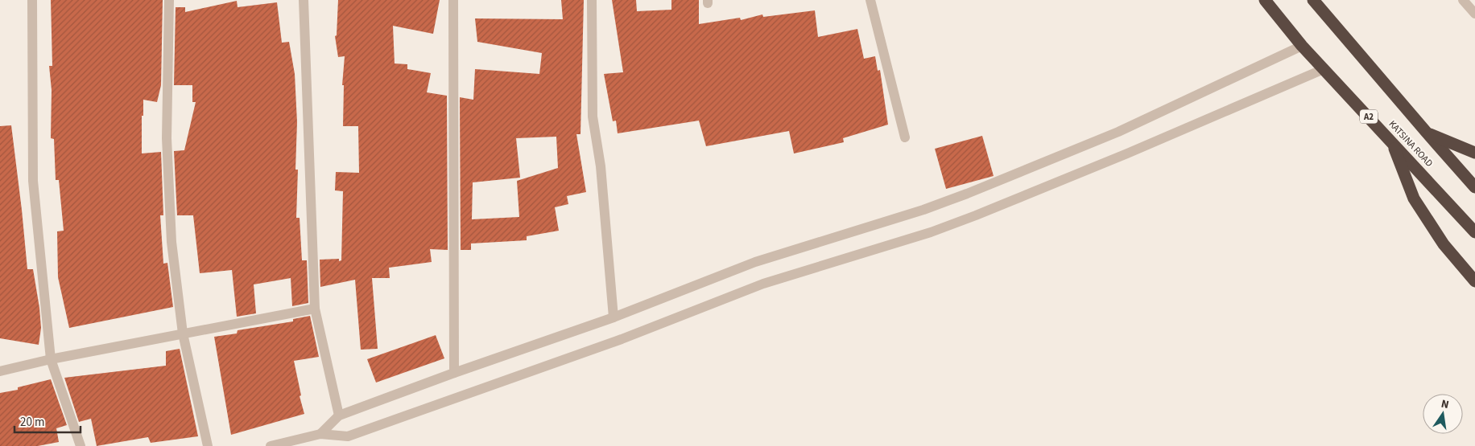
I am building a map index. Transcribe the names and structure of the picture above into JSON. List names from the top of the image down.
{
  "streets": {
    "highway": ["A2", "KATSINA ROAD"]
  },
  "scale_bar": "20 m",
  "north": "top"
}
